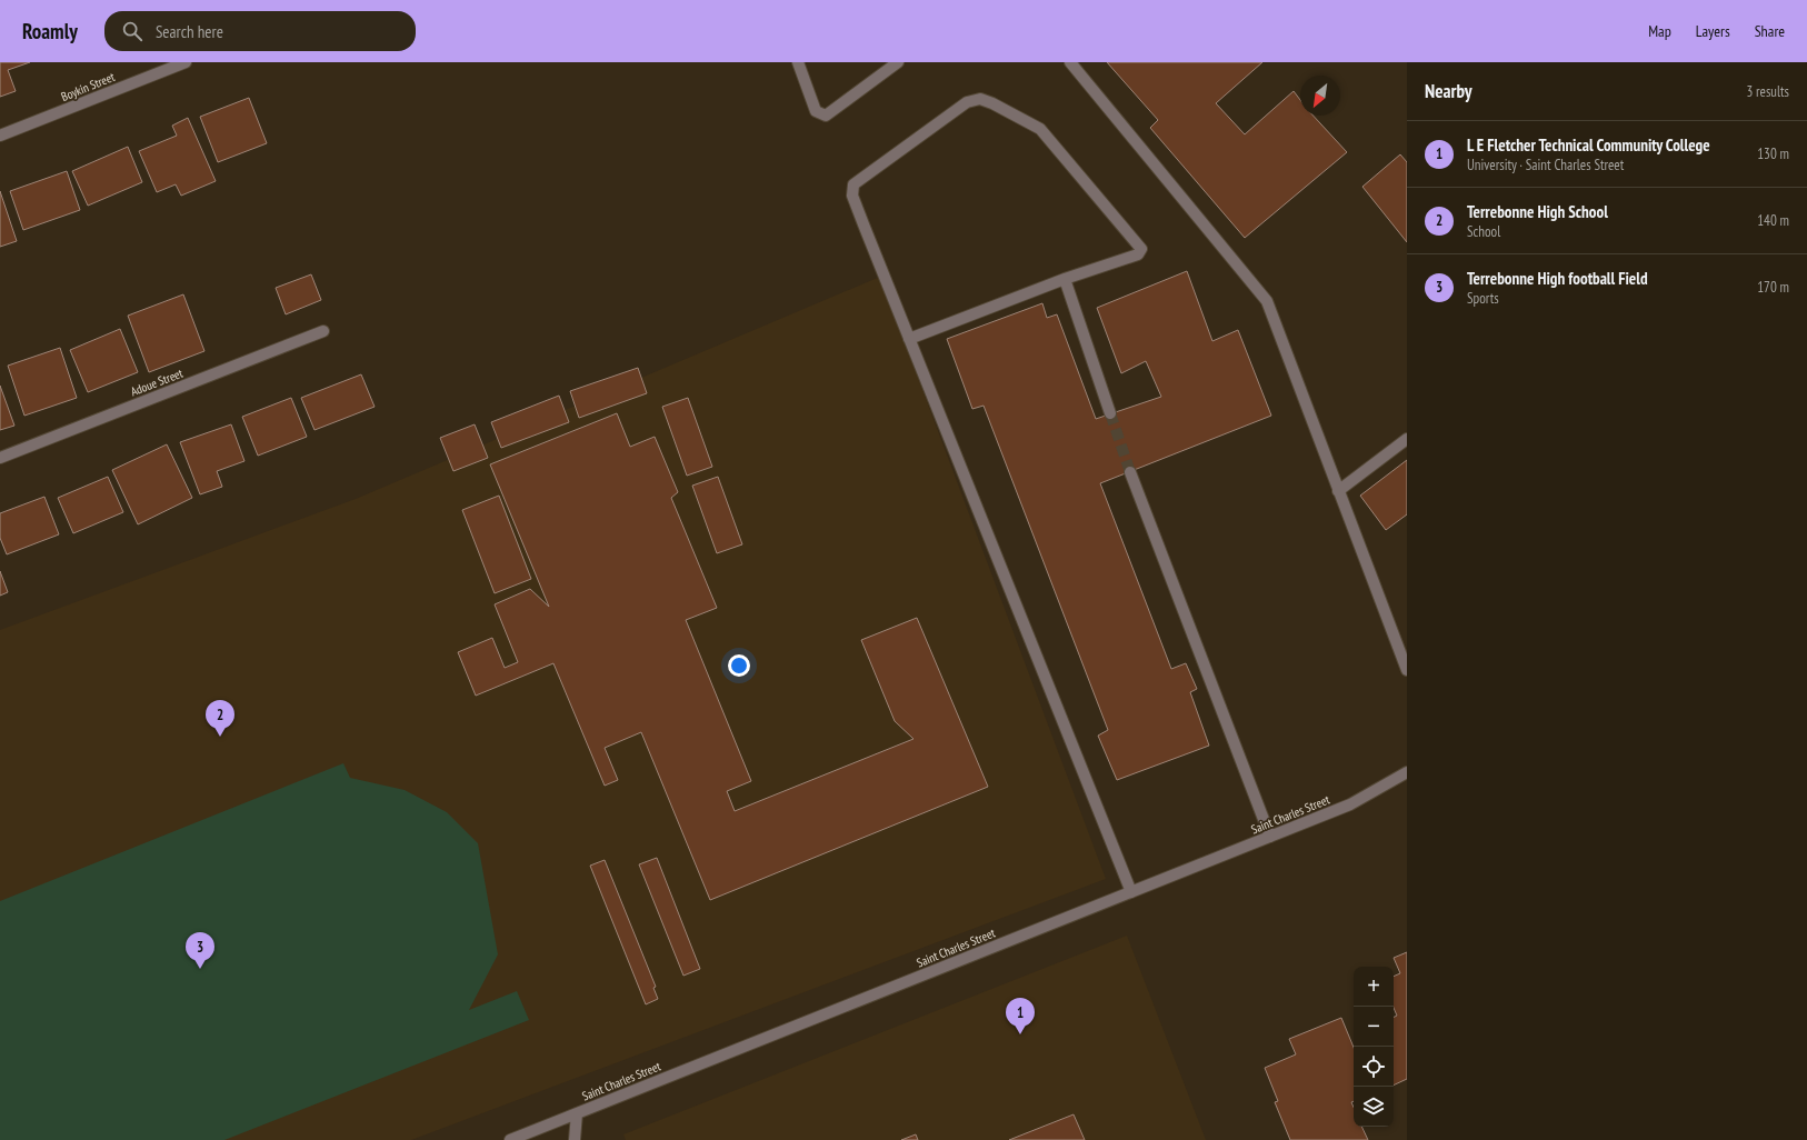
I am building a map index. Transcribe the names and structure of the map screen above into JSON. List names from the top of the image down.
{
  "streets": {
    "street": ["Boykin Street", "Adoue Street", "Saint Charles Street"]
  },
  "north": "bottom left",
  "page": {
    "header": "Roamly",
    "search": "Search here",
    "nav": ["Map", "Layers", "Share"],
    "heading": ["Nearby", "3 results"],
    "list": [
      {
        "mark": "1",
        "name": "L E Fletcher Technical Community College",
        "note": "University · Saint Charles Street",
        "value": "130 m"
      },
      {
        "mark": "2",
        "name": "Terrebonne High School",
        "note": "School",
        "value": "140 m"
      },
      {
        "mark": "3",
        "name": "Terrebonne High football Field",
        "note": "Sports",
        "value": "170 m"
      }
    ],
    "pins": ["2", "3", "1"],
    "map_buttons": ["+", "−"]
  }
}
